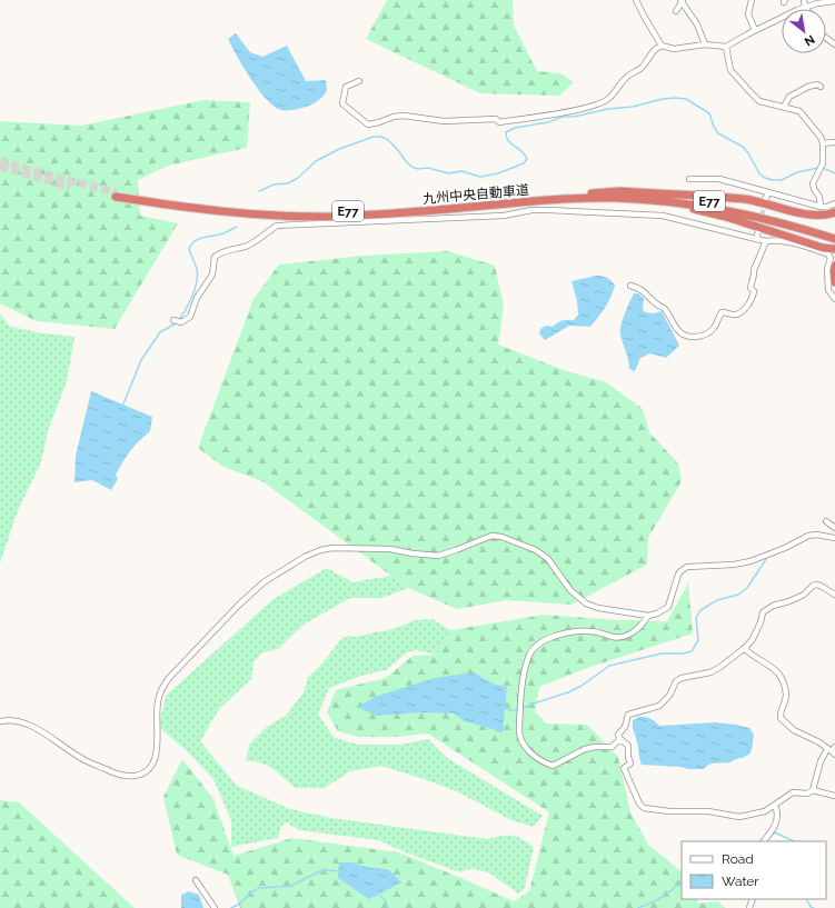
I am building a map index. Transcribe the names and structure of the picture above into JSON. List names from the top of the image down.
{
  "streets": {
    "highway": ["九州中央自動車道", "E77"]
  },
  "legend": ["Road", "Water"],
  "north": "bottom right"
}
